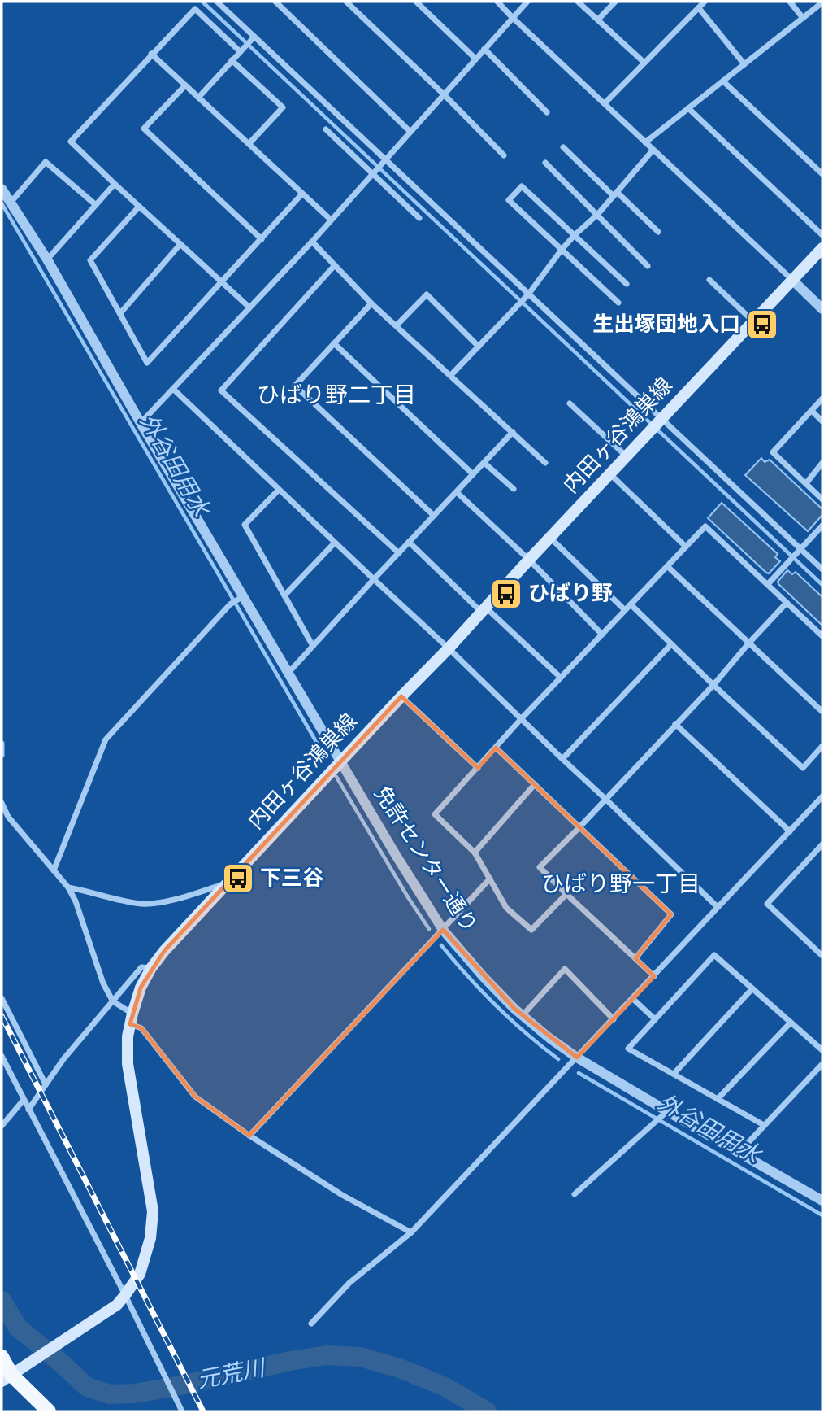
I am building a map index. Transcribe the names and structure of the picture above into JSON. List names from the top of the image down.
{
  "streets": {
    "main road": ["内田ヶ谷鴻巣線"],
    "street": ["免許センター通り"]
  },
  "crossings": [
    ["内田ヶ谷鴻巣線", "免許センター通り"]
  ],
  "districts": ["ひばり野二丁目", "ひばり野一丁目"],
  "water": ["外谷田用水", "元荒川"],
  "places": {
    "bus stop": ["生出塚団地入口", "ひばり野", "下三谷"]
  }
}
